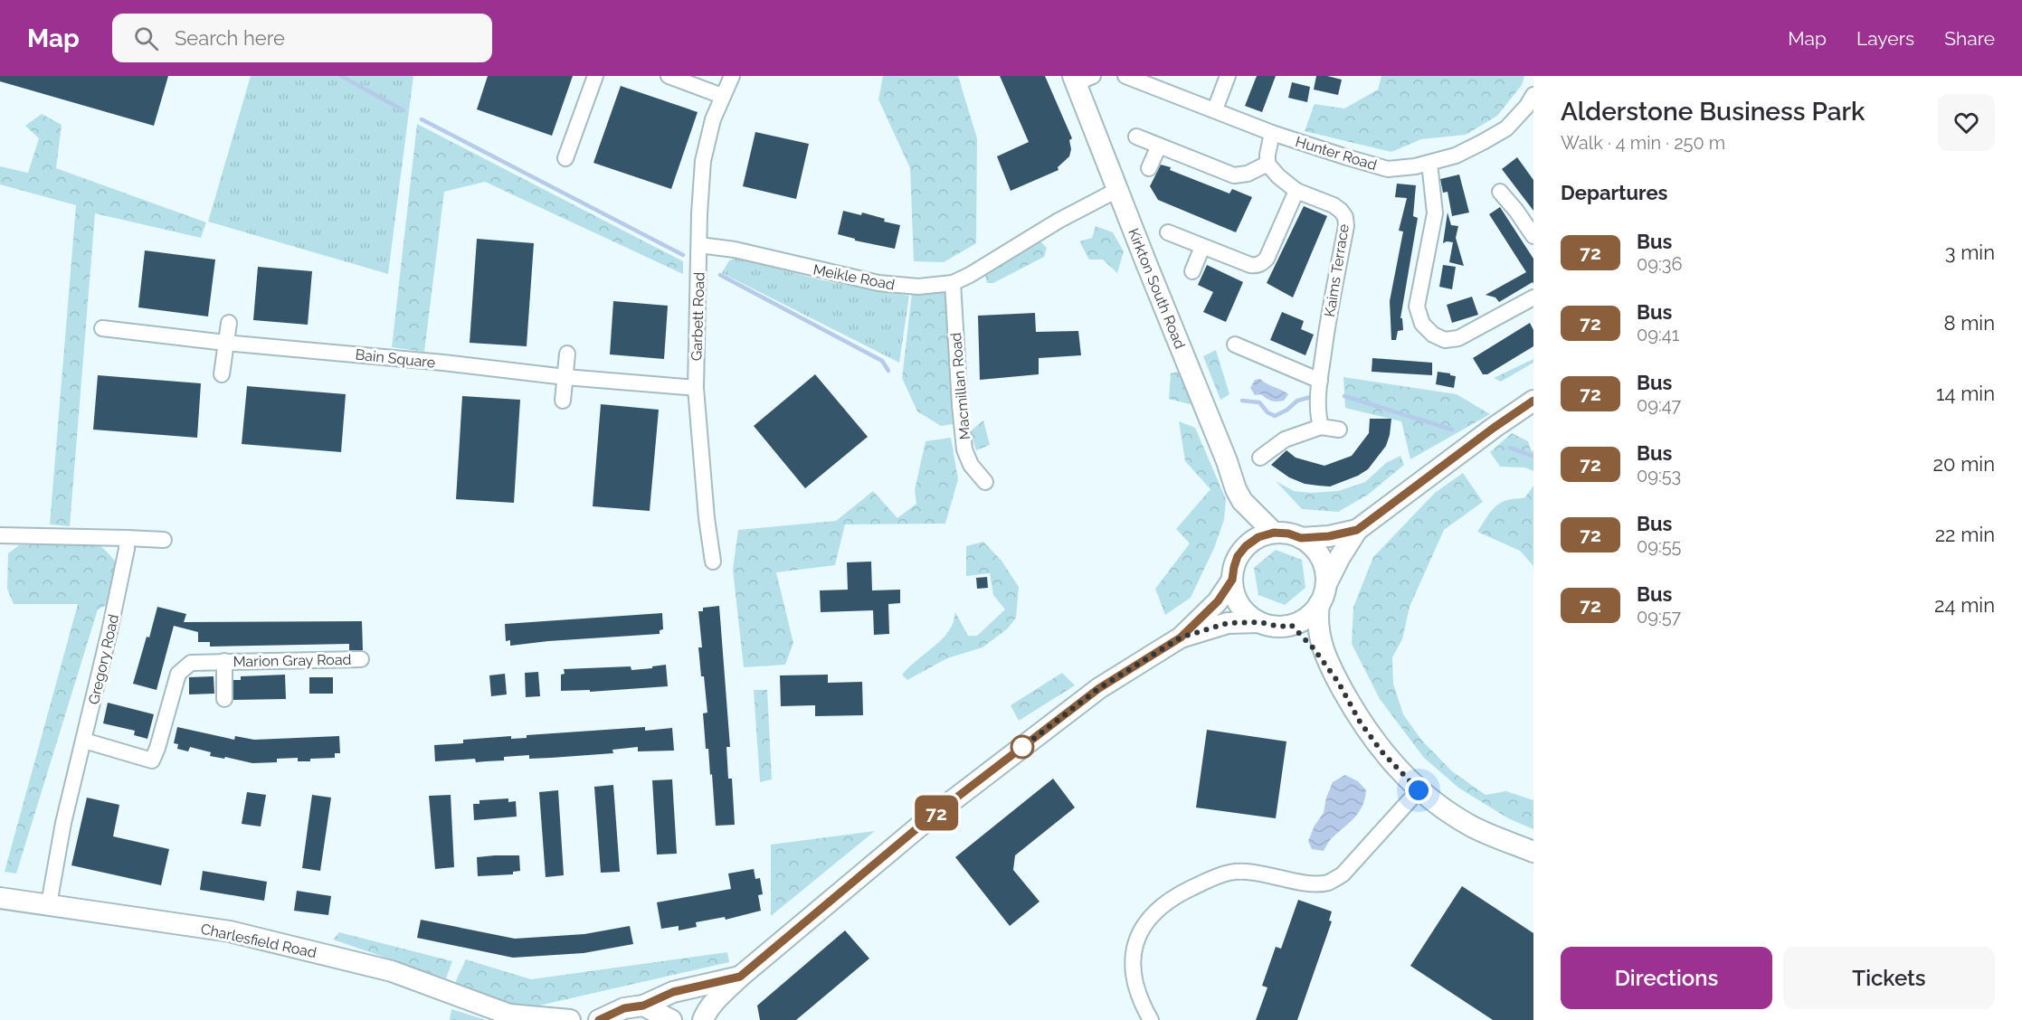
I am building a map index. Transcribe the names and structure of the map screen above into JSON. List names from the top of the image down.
{
  "streets": {
    "street": [
      "Hunter Road",
      "Kaims Terrace",
      "Meikle Road",
      "Kirkton South Road",
      "Garbett Road",
      "Bain Square",
      "Macmillan Road",
      "Gregory Road",
      "Marion Gray Road",
      "Charlesfield Road"
    ]
  },
  "crossings": [
    ["Meikle Road", "Kirkton South Road"],
    ["Meikle Road", "Garbett Road"],
    ["Meikle Road", "Macmillan Road"],
    ["Garbett Road", "Bain Square"],
    ["Gregory Road", "Marion Gray Road"],
    ["Gregory Road", "Charlesfield Road"]
  ],
  "lines": ["bus line 72"],
  "page": {
    "header": "Map",
    "search": "Search here",
    "nav": ["Map", "Layers", "Share"],
    "on_map": "72",
    "heading": [
      ["Alderstone Business Park", "Walk · 4 min · 250 m"],
      "Departures"
    ],
    "list": [
      {
        "mark": "72",
        "name": "Bus",
        "note": "09:36",
        "value": "3 min"
      },
      {
        "mark": "72",
        "name": "Bus",
        "note": "09:41",
        "value": "8 min"
      },
      {
        "mark": "72",
        "name": "Bus",
        "note": "09:47",
        "value": "14 min"
      },
      {
        "mark": "72",
        "name": "Bus",
        "note": "09:53",
        "value": "20 min"
      },
      {
        "mark": "72",
        "name": "Bus",
        "note": "09:55",
        "value": "22 min"
      },
      {
        "mark": "72",
        "name": "Bus",
        "note": "09:57",
        "value": "24 min"
      }
    ],
    "buttons": ["Directions", "Tickets"]
  }
}
